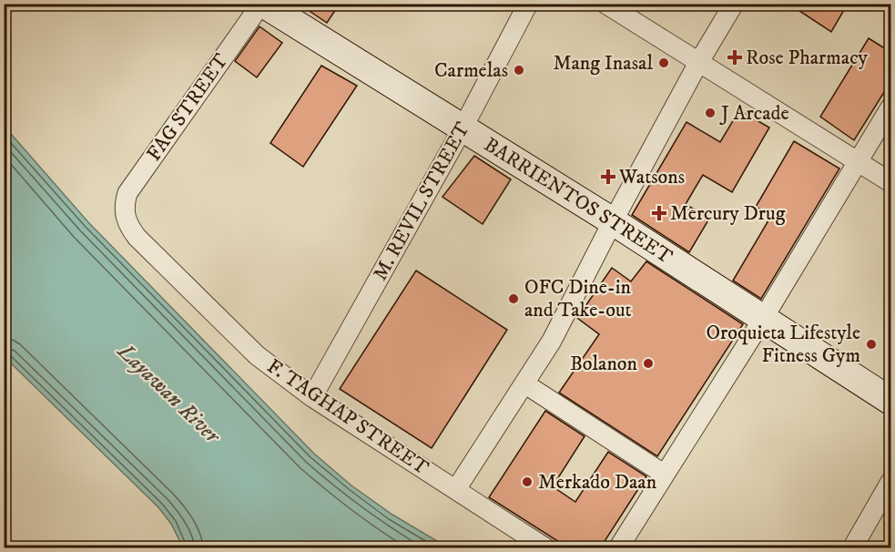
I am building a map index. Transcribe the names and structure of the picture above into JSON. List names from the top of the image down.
{
  "streets": {
    "street": [
      "FAG STREET",
      "BARRIENTOS STREET",
      "M. REVIL STREET",
      "F. TAGHAP STREET"
    ]
  },
  "crossings": [
    ["FAG STREET", "BARRIENTOS STREET"],
    ["FAG STREET", "F. TAGHAP STREET"],
    ["BARRIENTOS STREET", "M. REVIL STREET"],
    ["M. REVIL STREET", "F. TAGHAP STREET"]
  ],
  "water": ["Layawan River"],
  "places": {
    "health": ["Rose Pharmacy", "Watsons", "Mercury Drug"],
    "other": [
      "Mang Inasal",
      "Carmelas",
      "J Arcade",
      "OFC Dine-in and Take-out",
      "Oroquieta Lifestyle Fitness Gym",
      "Bolanon",
      "Merkado Daan"
    ]
  }
}
